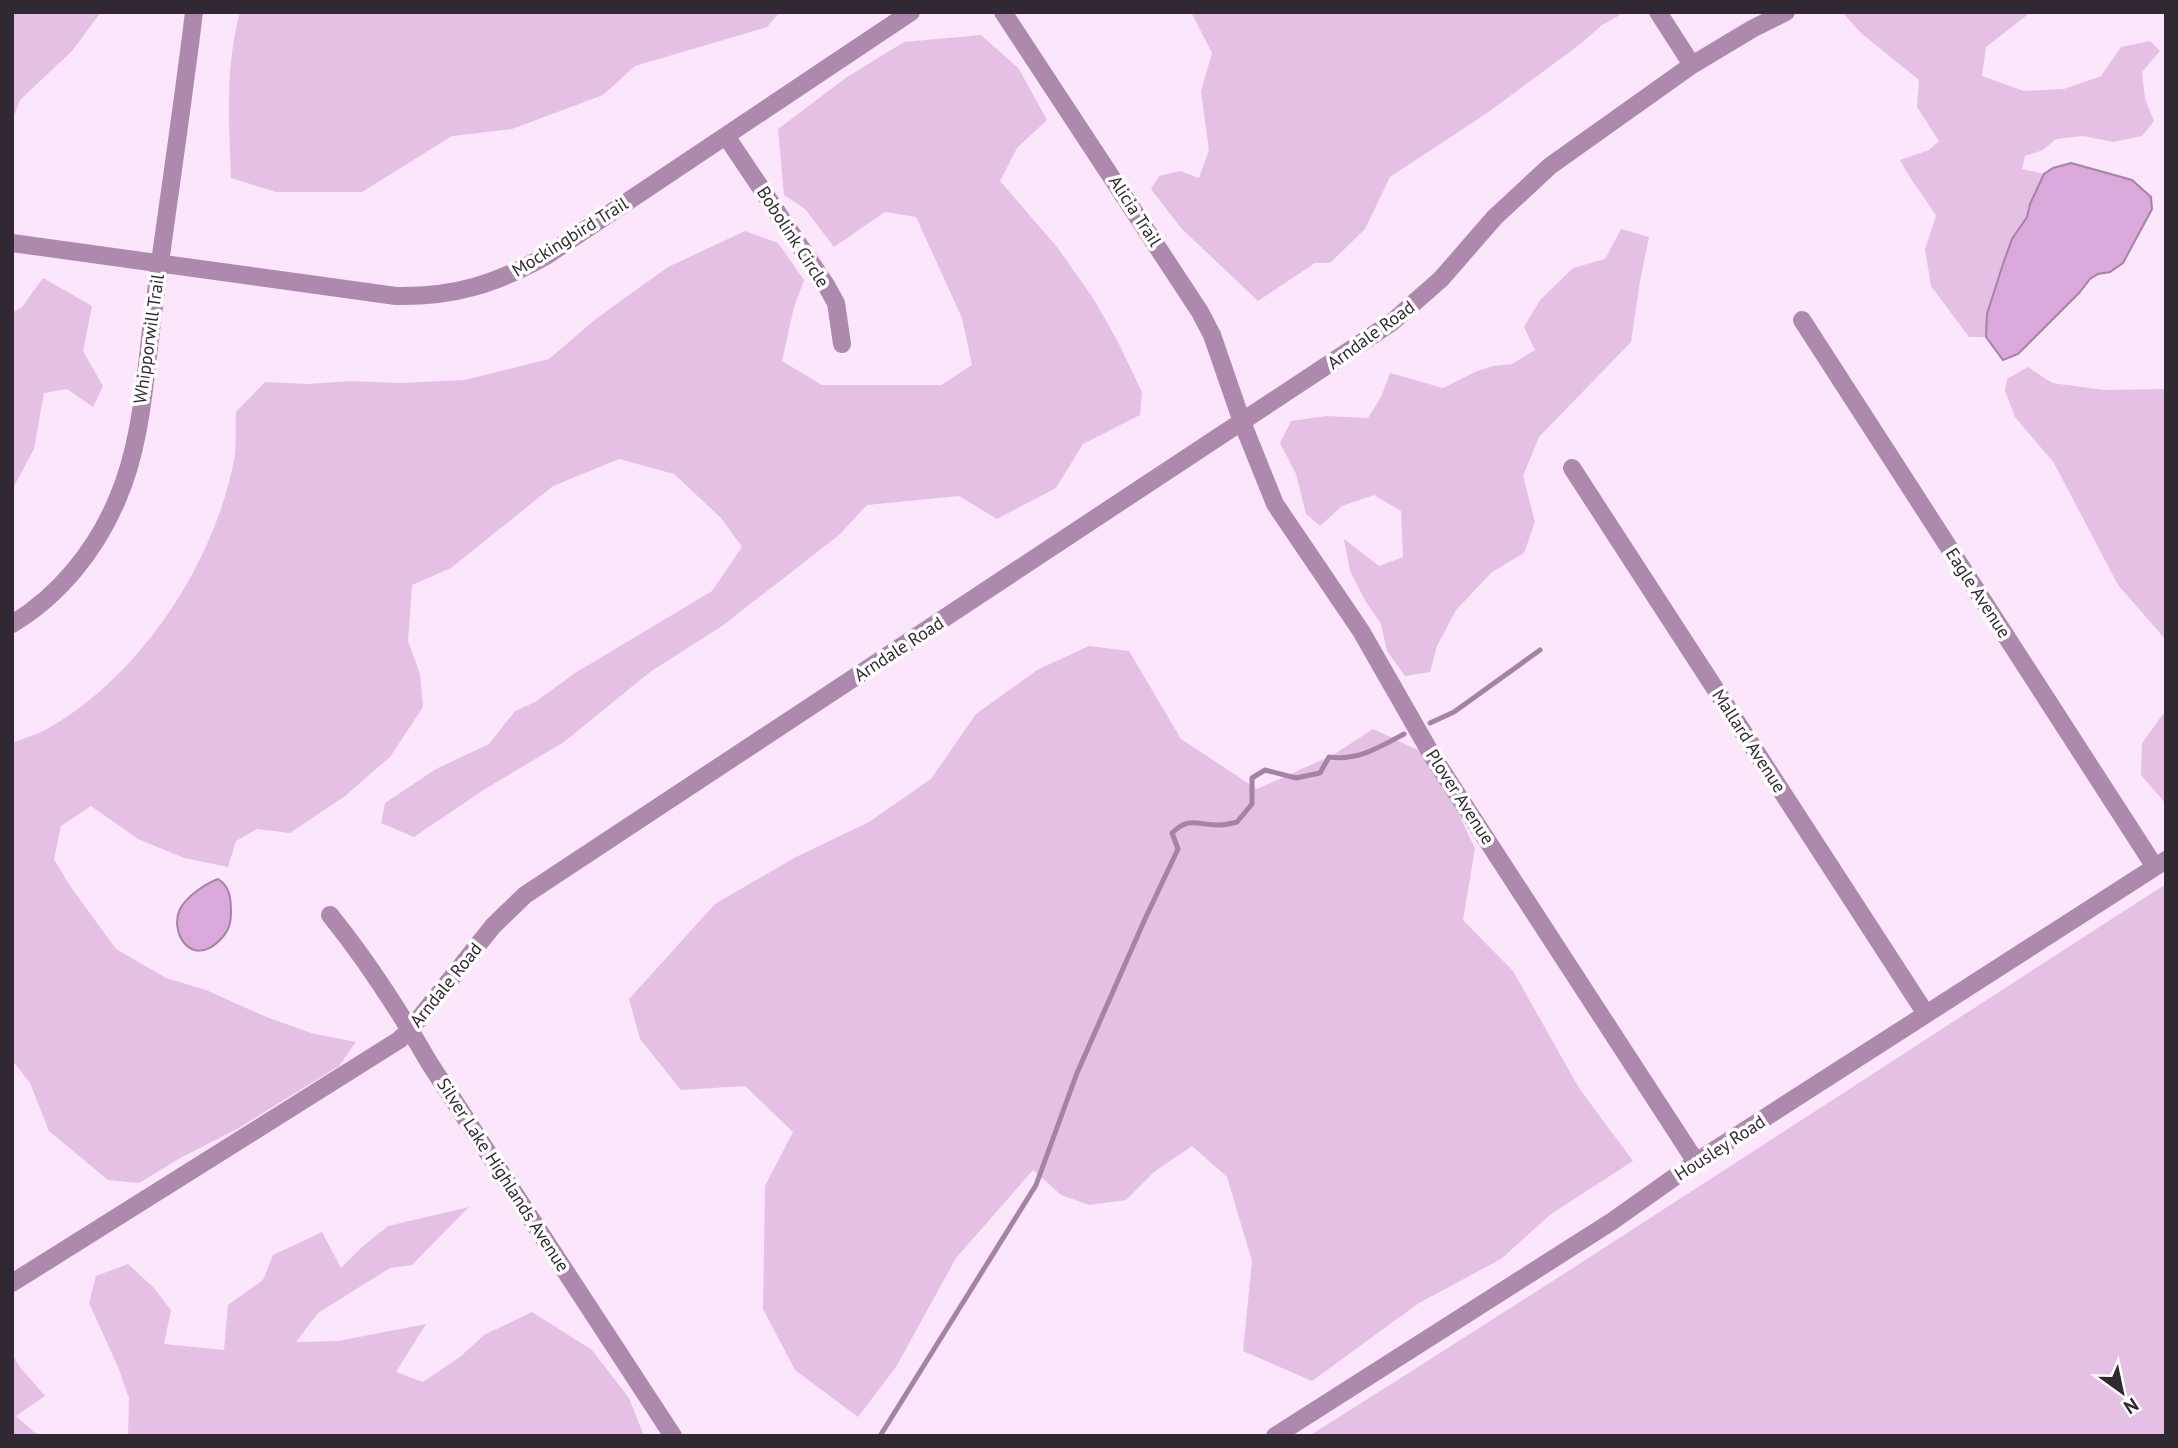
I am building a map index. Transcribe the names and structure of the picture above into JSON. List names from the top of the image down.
{
  "streets": {
    "street": [
      "Alicia Trail",
      "Mockingbird Trail",
      "Bobolink Circle",
      "Arndale Road",
      "Whipporwill Trail",
      "Eagle Avenue",
      "Mallard Avenue",
      "Plover Avenue",
      "Housley Road",
      "Silver Lake Highlands Avenue"
    ]
  },
  "crossings": [
    ["Alicia Trail", "Arndale Road"],
    ["Alicia Trail", "Plover Avenue"],
    ["Mockingbird Trail", "Bobolink Circle"],
    ["Mockingbird Trail", "Whipporwill Trail"],
    ["Arndale Road", "Plover Avenue"],
    ["Arndale Road", "Silver Lake Highlands Avenue"],
    ["Eagle Avenue", "Housley Road"],
    ["Mallard Avenue", "Housley Road"],
    ["Plover Avenue", "Housley Road"]
  ],
  "north": "bottom right"
}
